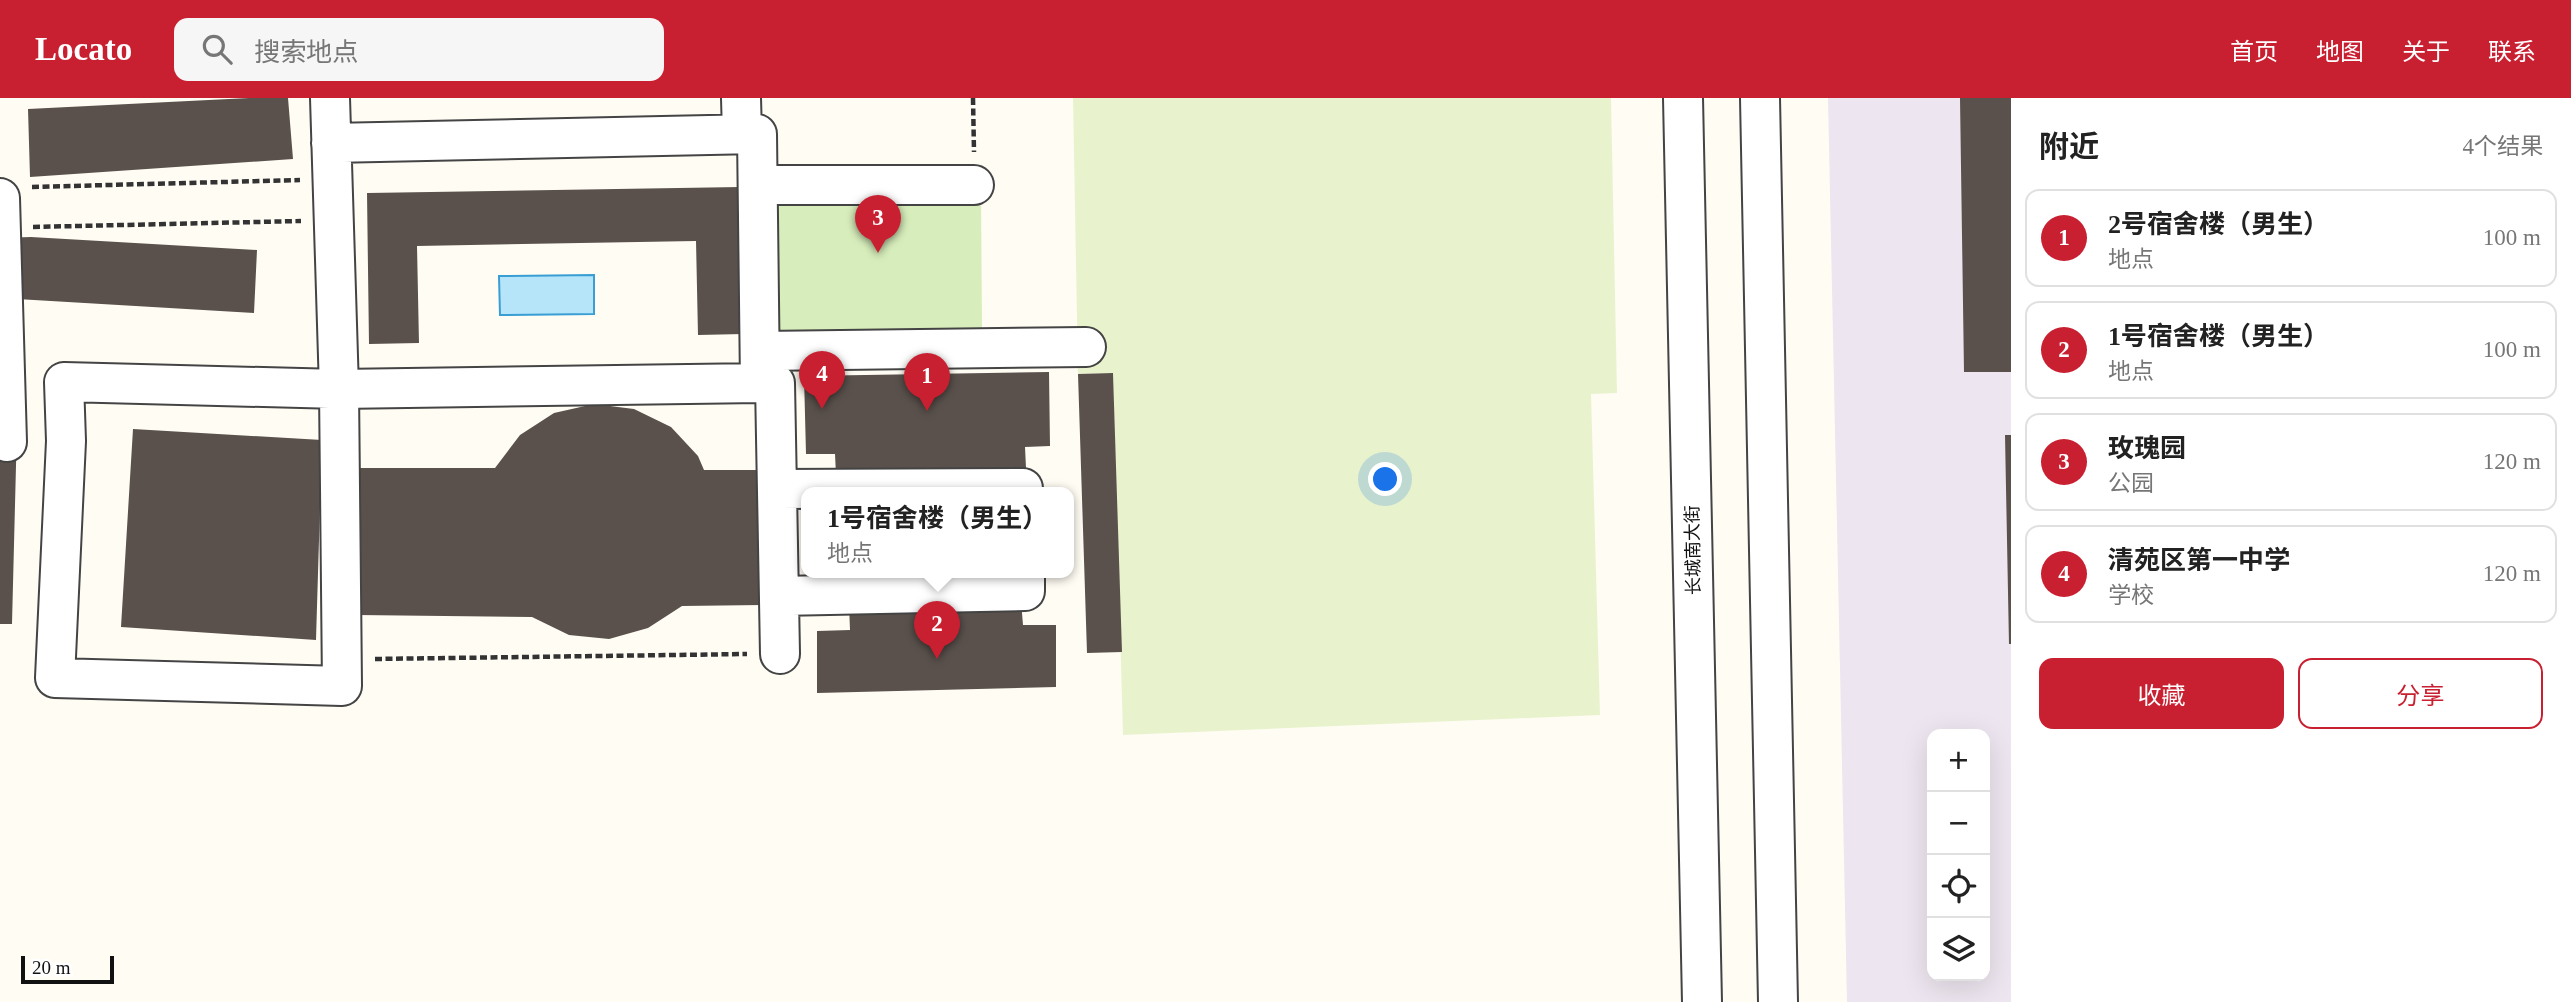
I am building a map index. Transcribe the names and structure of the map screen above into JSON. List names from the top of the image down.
{
  "streets": {
    "street": ["长城南大街"]
  },
  "scale_bar": "20 m",
  "page": {
    "header": "Locato",
    "search": "搜索地点",
    "nav": [
      "首页",
      "地图",
      "关于",
      "联系"
    ],
    "heading": ["附近", "4个结果"],
    "list": [
      {
        "mark": "1",
        "name": "2号宿舍楼（男生）",
        "note": "地点",
        "value": "100 m"
      },
      {
        "mark": "2",
        "name": "1号宿舍楼（男生）",
        "note": "地点",
        "value": "100 m"
      },
      {
        "mark": "3",
        "name": "玫瑰园",
        "note": "公园",
        "value": "120 m"
      },
      {
        "mark": "4",
        "name": "清苑区第一中学",
        "note": "学校",
        "value": "120 m"
      }
    ],
    "pins": [
      "3",
      "4",
      "1",
      "2"
    ],
    "popup": ["1号宿舍楼（男生）", "地点"],
    "buttons": ["收藏", "分享"],
    "map_buttons": ["+", "−"],
    "scale": "20 m"
  }
}
